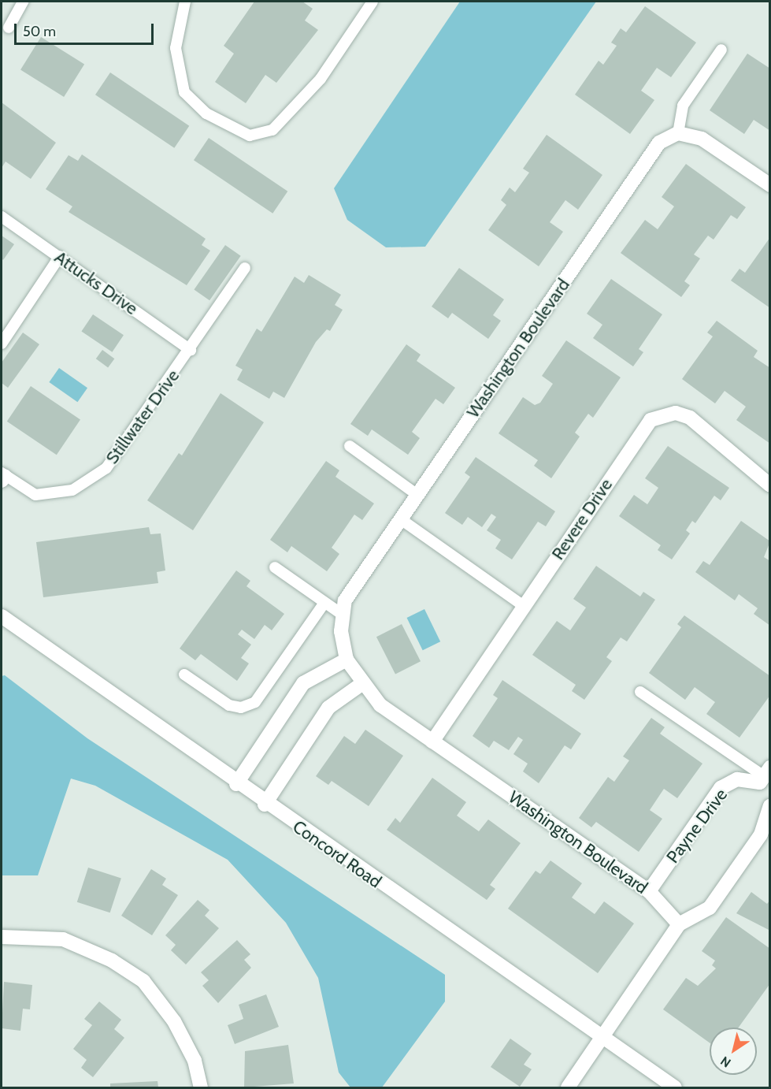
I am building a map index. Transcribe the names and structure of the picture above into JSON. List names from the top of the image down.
{
  "streets": {
    "street": [
      "Washington Boulevard",
      "Revere Drive",
      "Payne Drive",
      "Concord Road"
    ],
    "lane": ["Attucks Drive", "Stillwater Drive"]
  },
  "crossings": [
    ["Attucks Drive", "Stillwater Drive"],
    ["Washington Boulevard", "Revere Drive"],
    ["Washington Boulevard", "Payne Drive"]
  ],
  "scale_bar": "50 m",
  "north": "bottom left"
}
